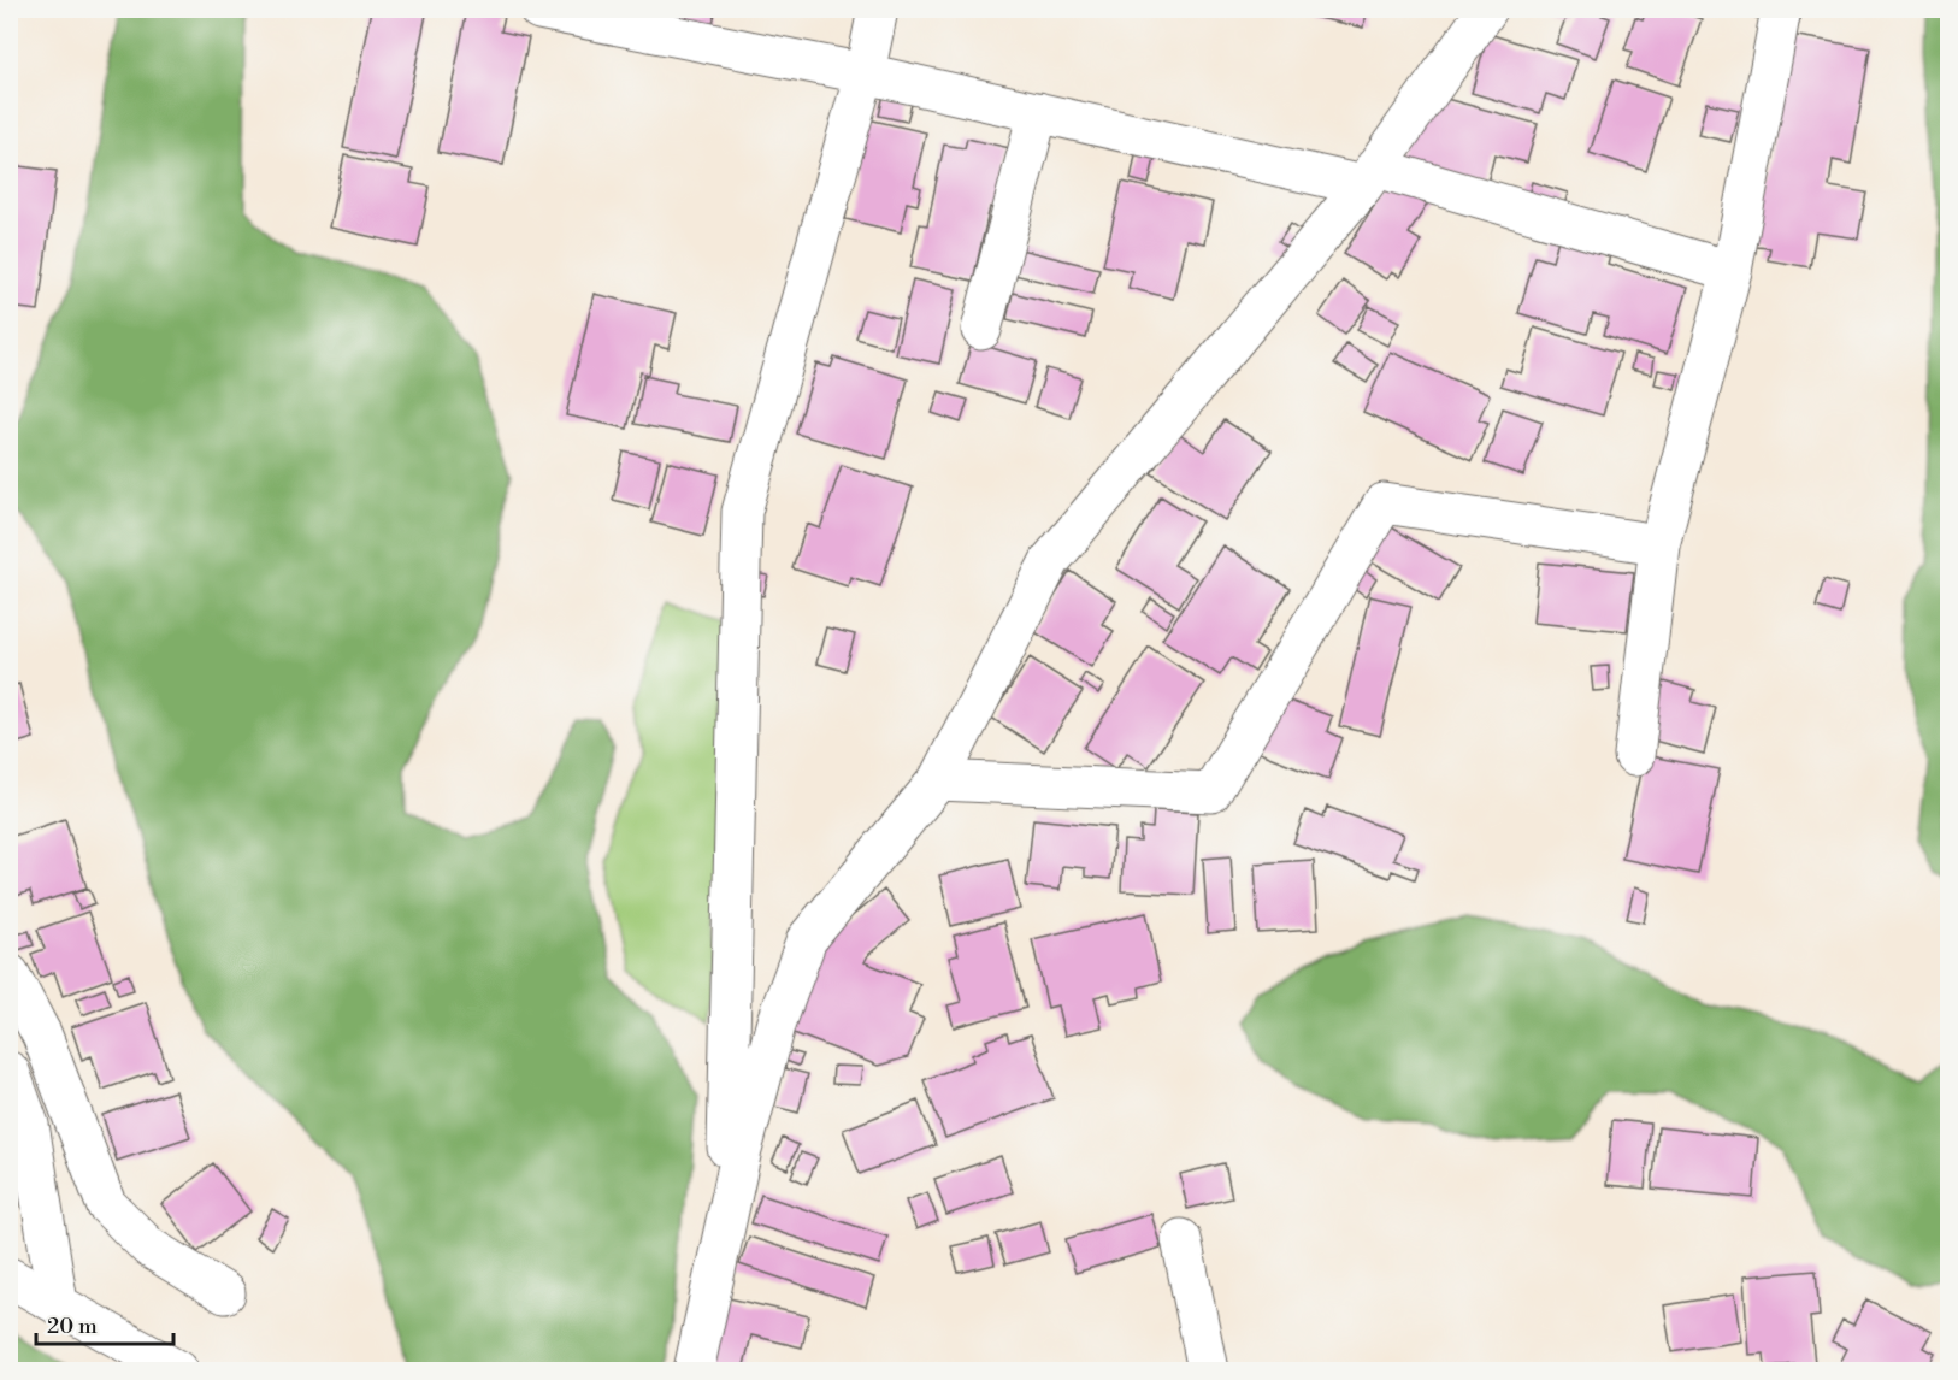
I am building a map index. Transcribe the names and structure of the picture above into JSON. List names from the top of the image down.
{
  "scale_bar": "20 m"
}
